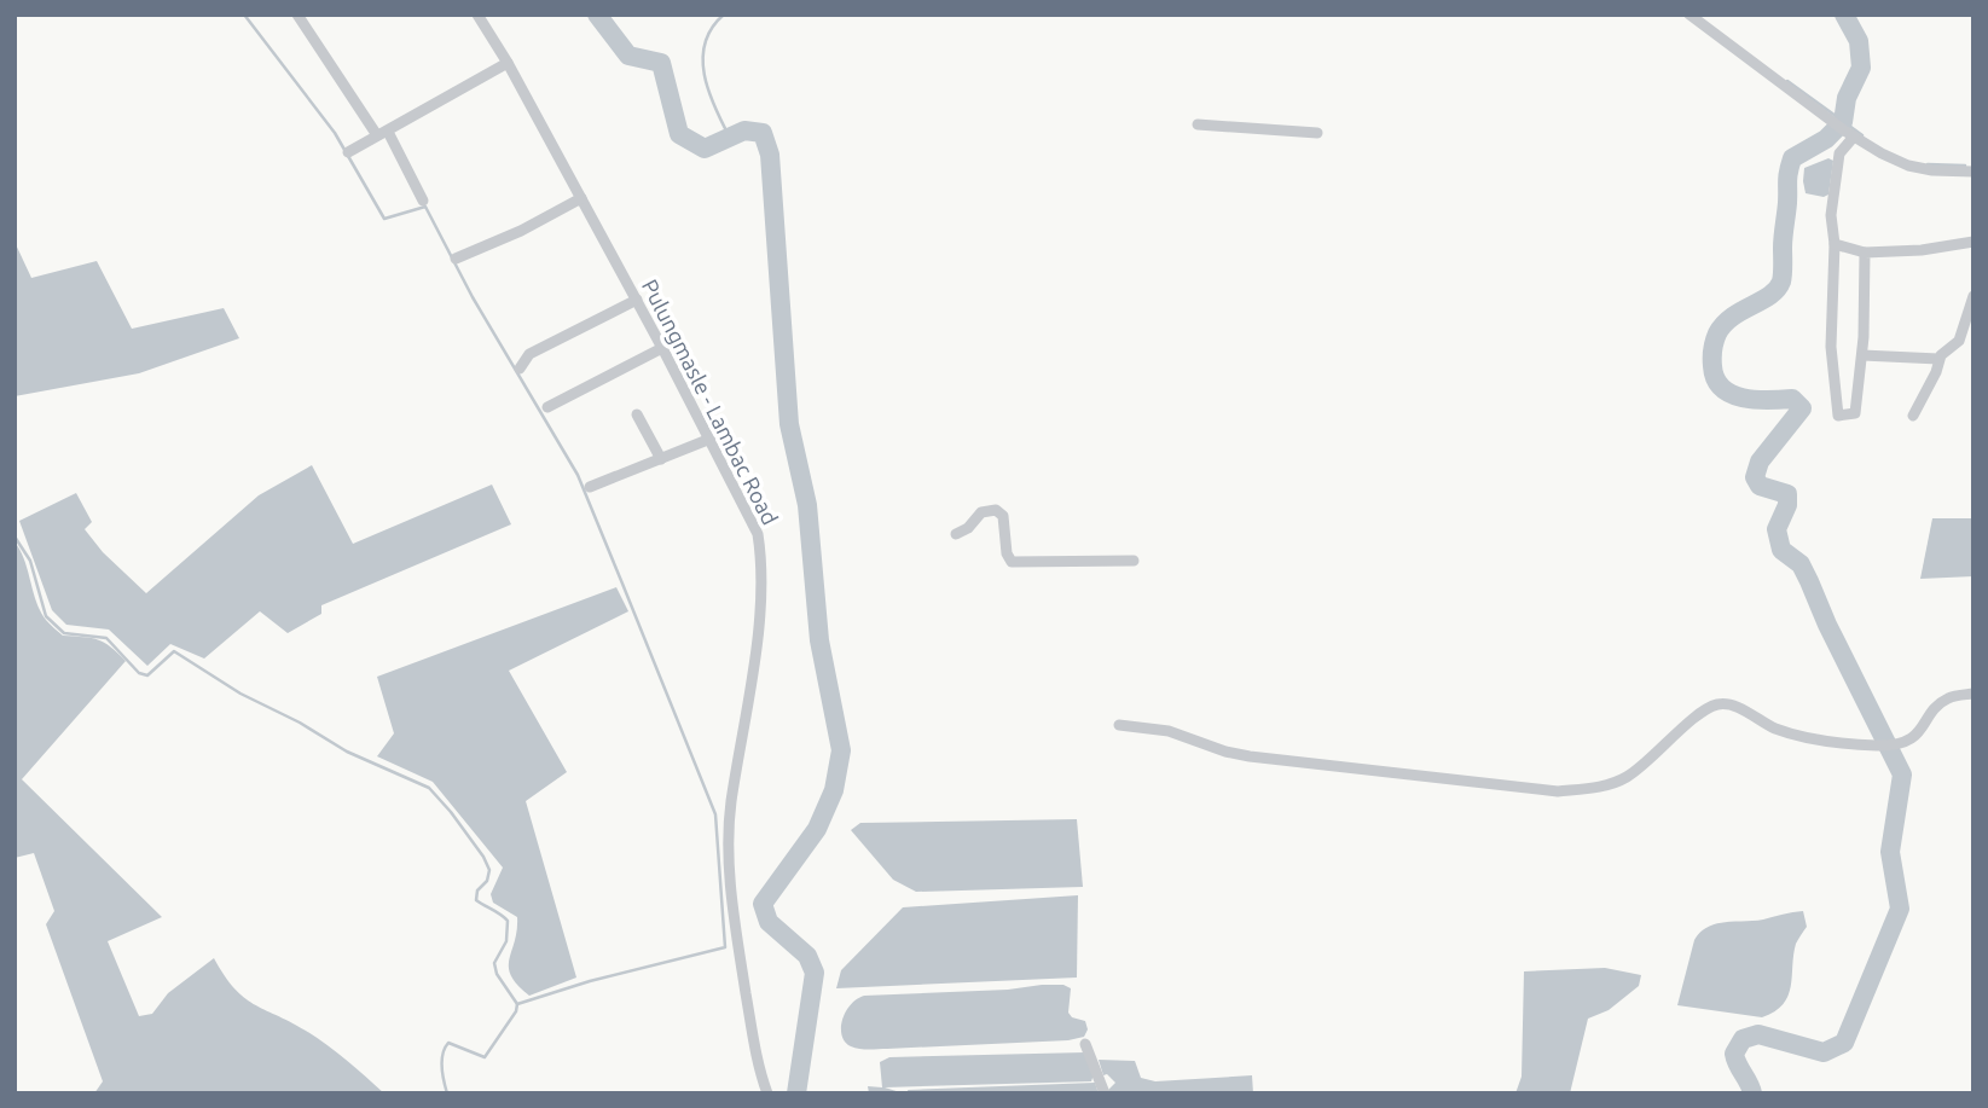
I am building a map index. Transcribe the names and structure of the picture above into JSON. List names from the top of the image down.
{
  "streets": {
    "street": ["Pulungmasle - Lambac Road"]
  }
}
